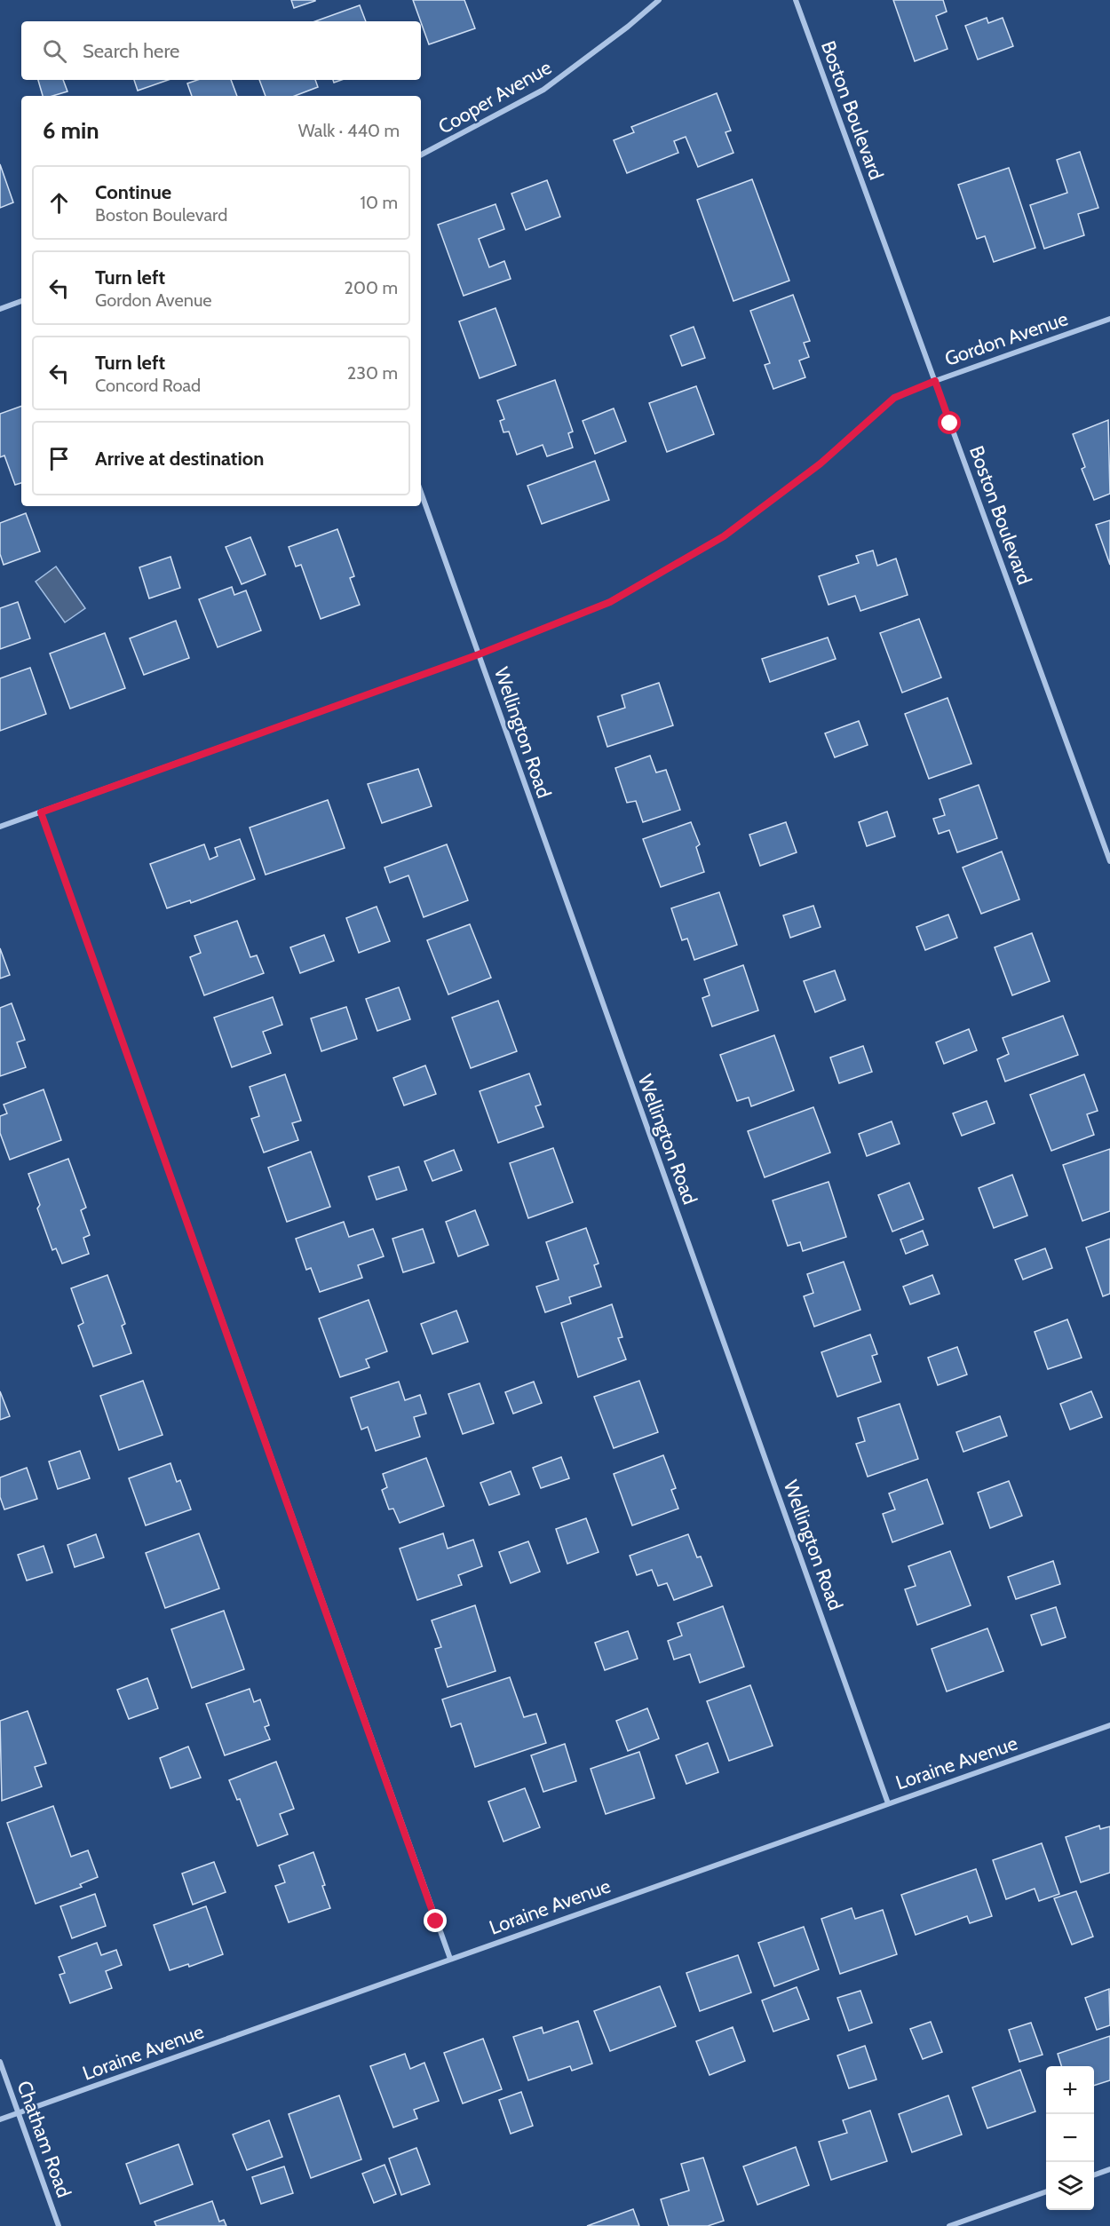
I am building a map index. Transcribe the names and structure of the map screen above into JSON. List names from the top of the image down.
{
  "streets": {
    "street": [
      "Cooper Avenue",
      "Boston Boulevard",
      "Gordon Avenue",
      "Wellington Road",
      "Loraine Avenue",
      "Chatham Road"
    ]
  },
  "crossings": [
    ["Boston Boulevard", "Gordon Avenue"],
    ["Gordon Avenue", "Wellington Road"],
    ["Wellington Road", "Loraine Avenue"],
    ["Loraine Avenue", "Chatham Road"]
  ],
  "page": {
    "search": "Search here",
    "heading": ["6 min", "Walk · 440 m"],
    "list": [
      ["Continue", "Boston Boulevard", "10 m"],
      ["Turn left", "Gordon Avenue", "200 m"],
      ["Turn left", "Concord Road", "230 m"],
      "Arrive at destination"
    ],
    "map_buttons": ["+", "−"]
  }
}
